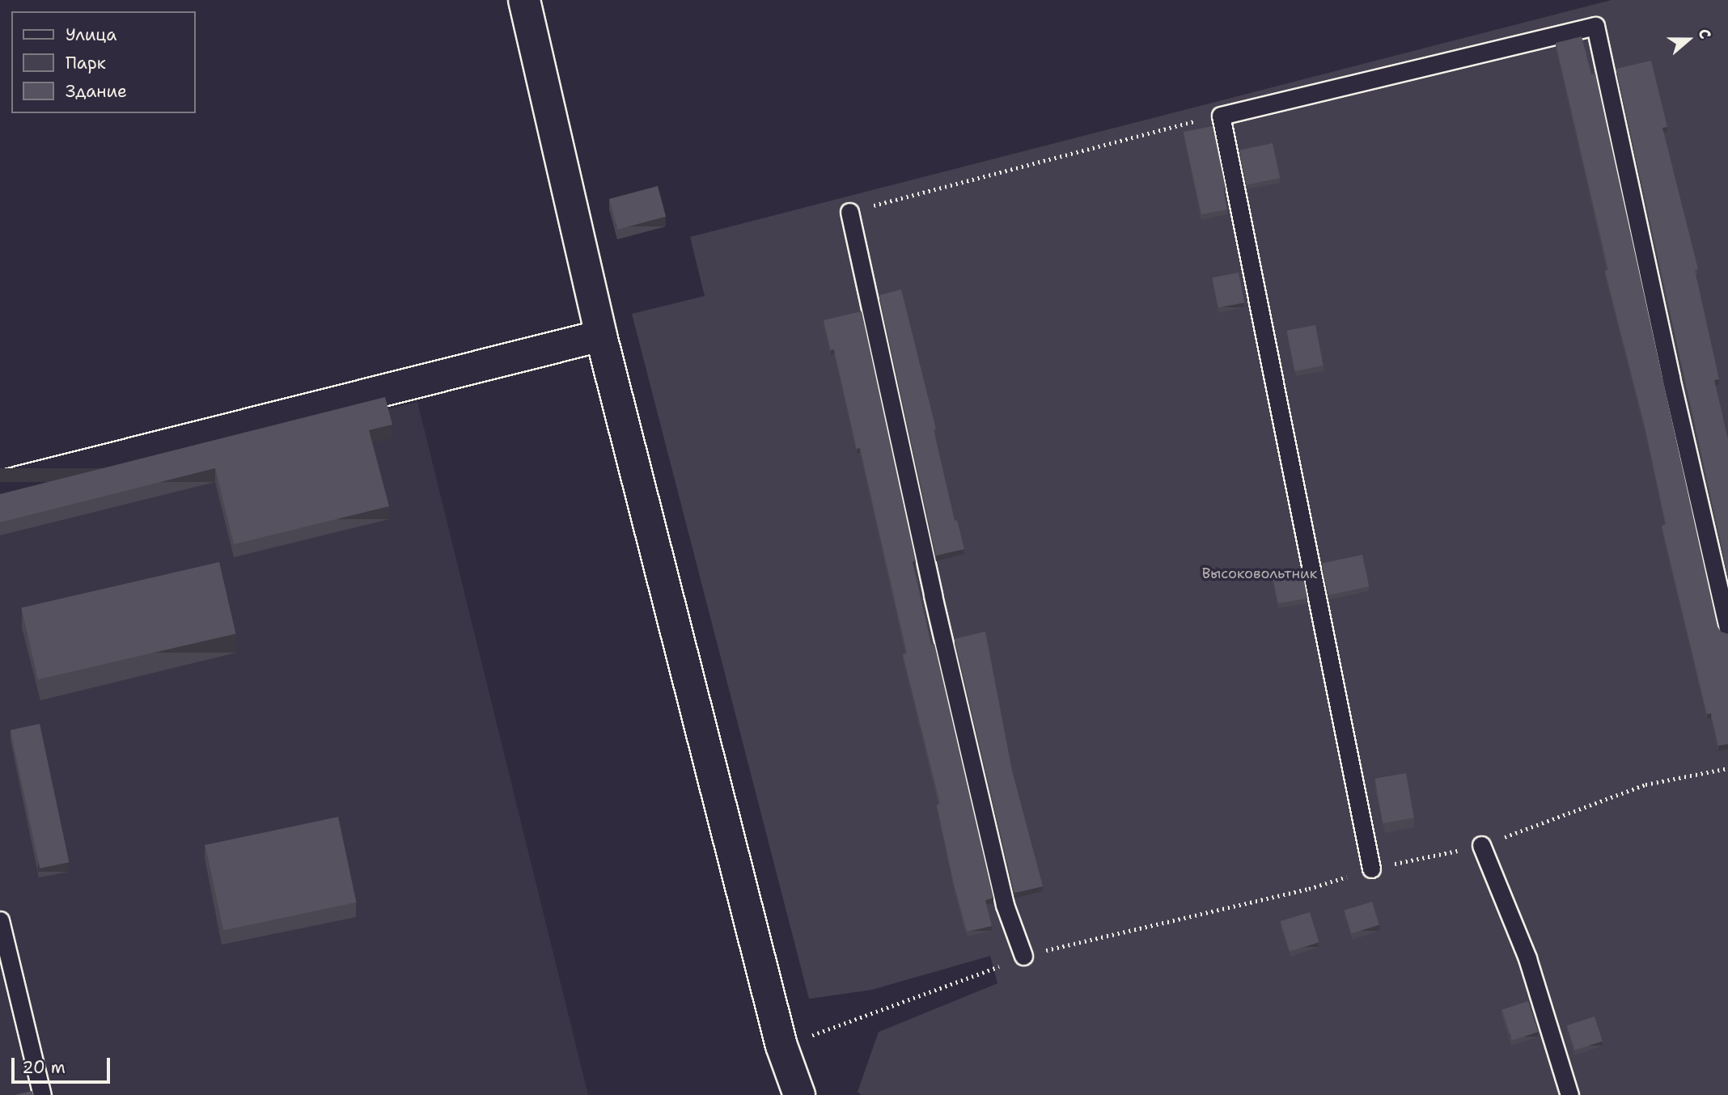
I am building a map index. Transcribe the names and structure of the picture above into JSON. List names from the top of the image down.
{
  "parks": ["Высоковольтник"],
  "legend": ["Улица", "Парк", "Здание"],
  "scale_bar": "20 m",
  "north": "right"
}
